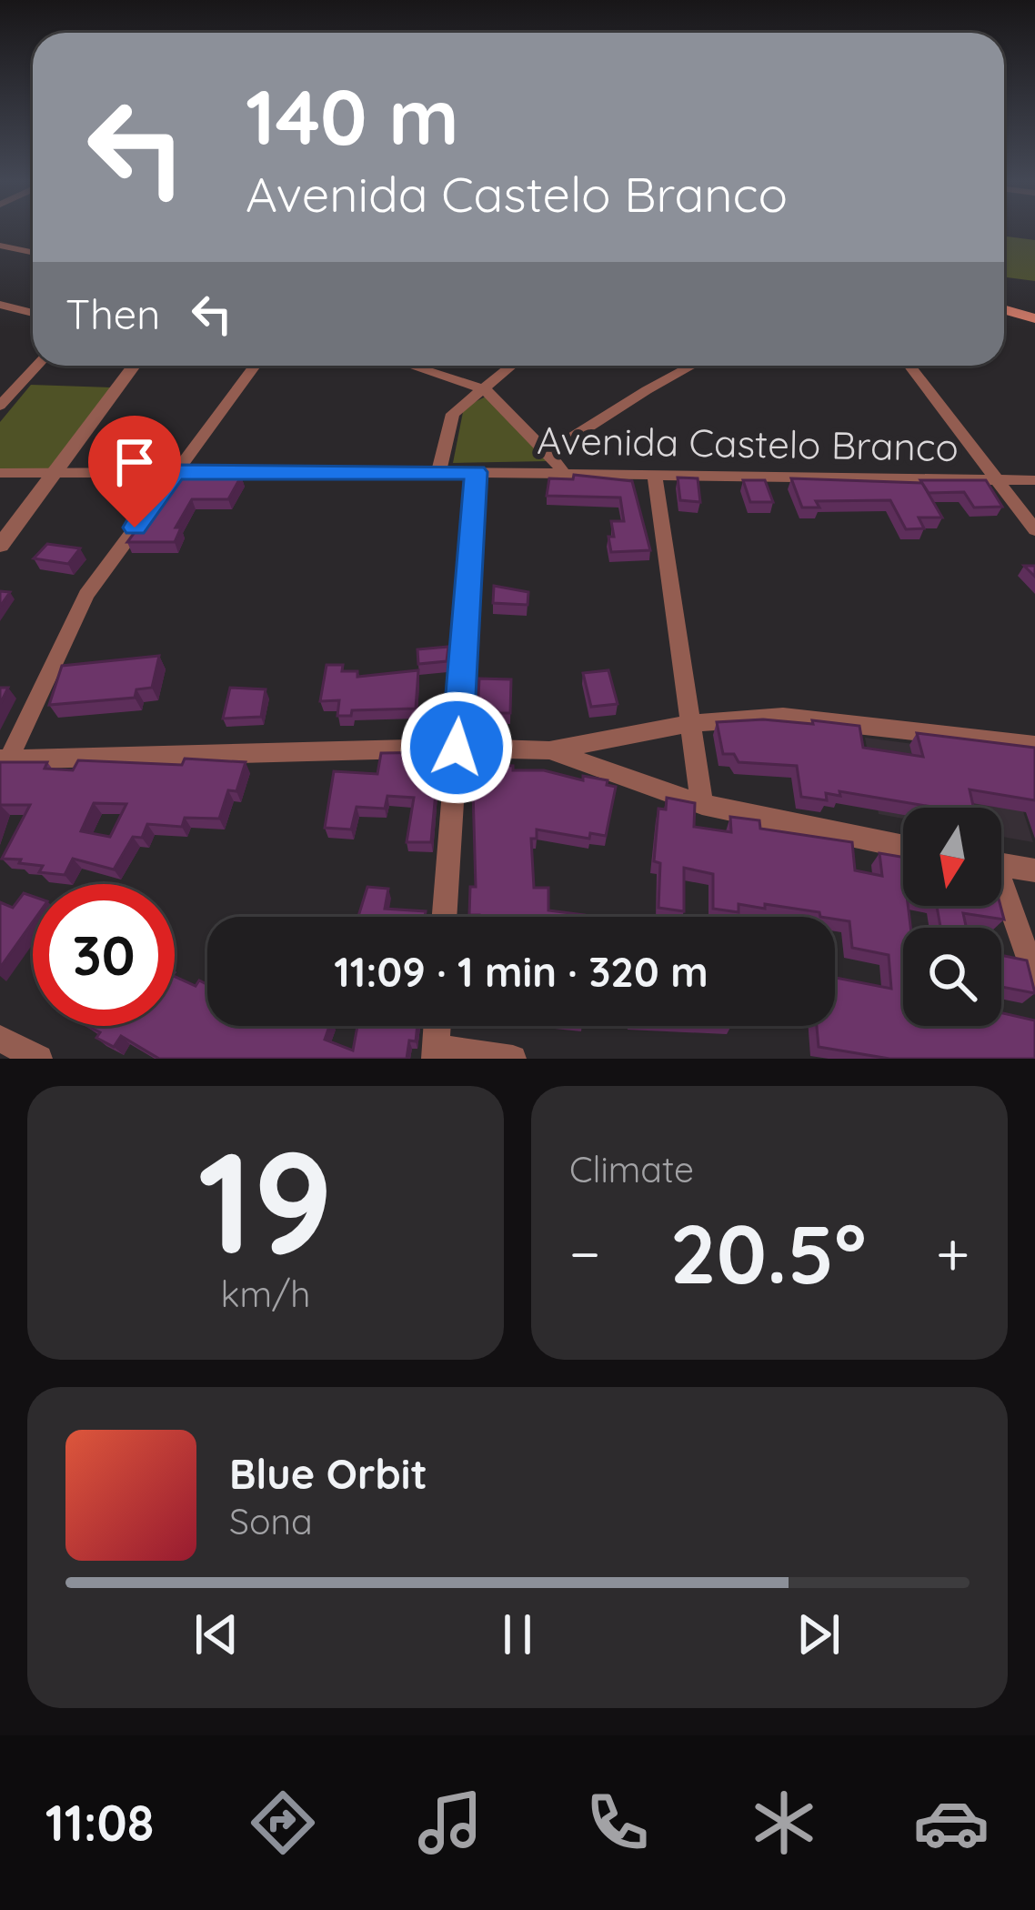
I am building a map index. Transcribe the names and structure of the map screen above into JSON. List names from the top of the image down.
{
  "streets": {
    "street": ["Avenida Castelo Branco"]
  },
  "north": "bottom",
  "page": {
    "turn": ["140 m", "Avenida Castelo Branco"],
    "then": "Then",
    "limit": "30",
    "trip": "11:09 · 1 min · 320 m",
    "tile": [
      ["19", "km/h"],
      "Climate"
    ],
    "heat": ["−", "20.5°", "+"],
    "song": ["Blue Orbit", "Sona"],
    "tabs": "11:08"
  }
}
